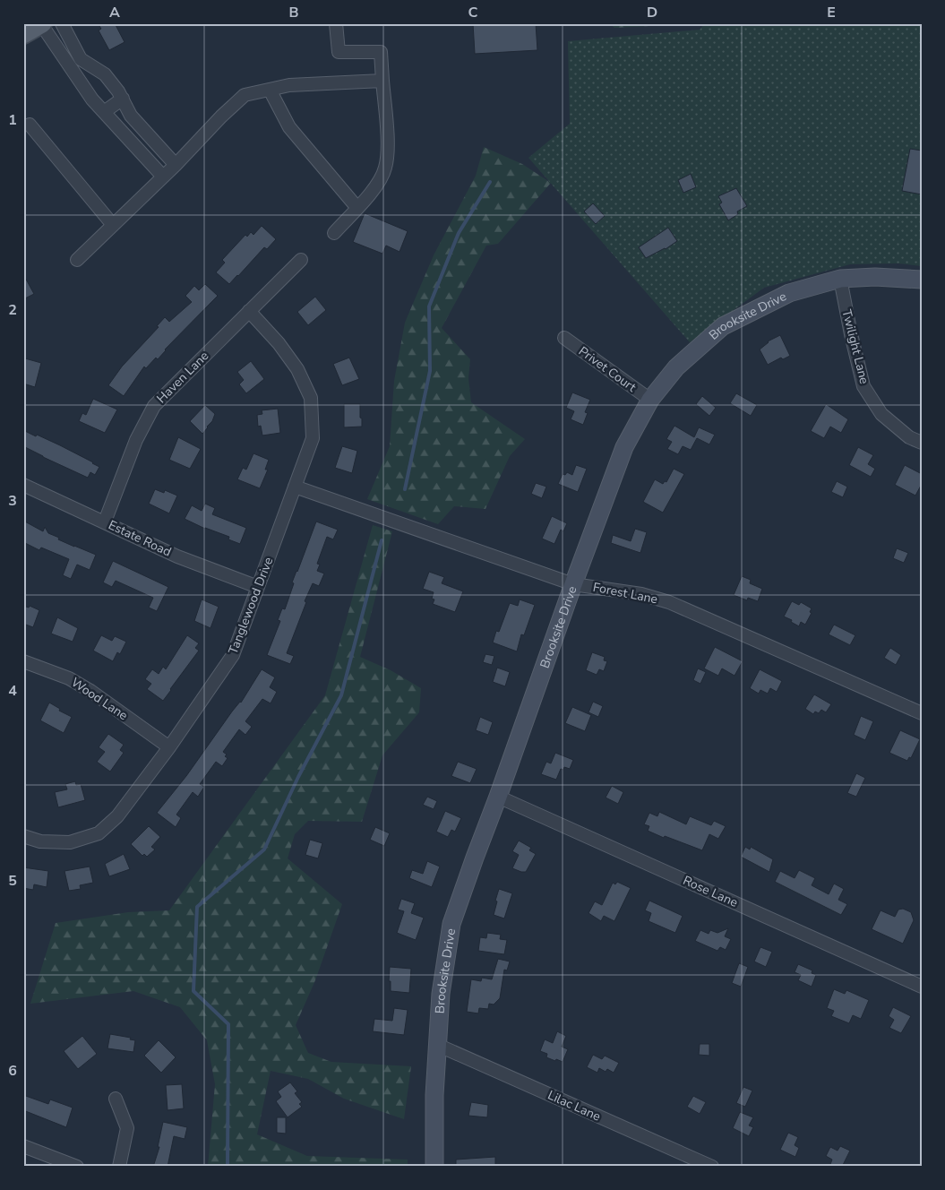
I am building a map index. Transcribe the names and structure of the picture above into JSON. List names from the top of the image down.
{
  "streets": {
    "street": [
      "Brooksite Drive",
      "Twilight Lane",
      "Privet Court",
      "Haven Lane",
      "Estate Road",
      "Forest Lane",
      "Tanglewood Drive",
      "Wood Lane",
      "Rose Lane",
      "Lilac Lane"
    ]
  },
  "crossings": [
    ["Brooksite Drive", "Twilight Lane"],
    ["Brooksite Drive", "Privet Court"],
    ["Brooksite Drive", "Forest Lane"],
    ["Brooksite Drive", "Rose Lane"],
    ["Brooksite Drive", "Lilac Lane"],
    ["Haven Lane", "Estate Road"],
    ["Haven Lane", "Tanglewood Drive"],
    ["Estate Road", "Tanglewood Drive"],
    ["Forest Lane", "Tanglewood Drive"],
    ["Tanglewood Drive", "Wood Lane"]
  ],
  "grid": {
    "columns": [
      "A",
      "B",
      "C",
      "D",
      "E"
    ],
    "rows": [
      "1",
      "2",
      "3",
      "4",
      "5",
      "6"
    ]
  }
}
